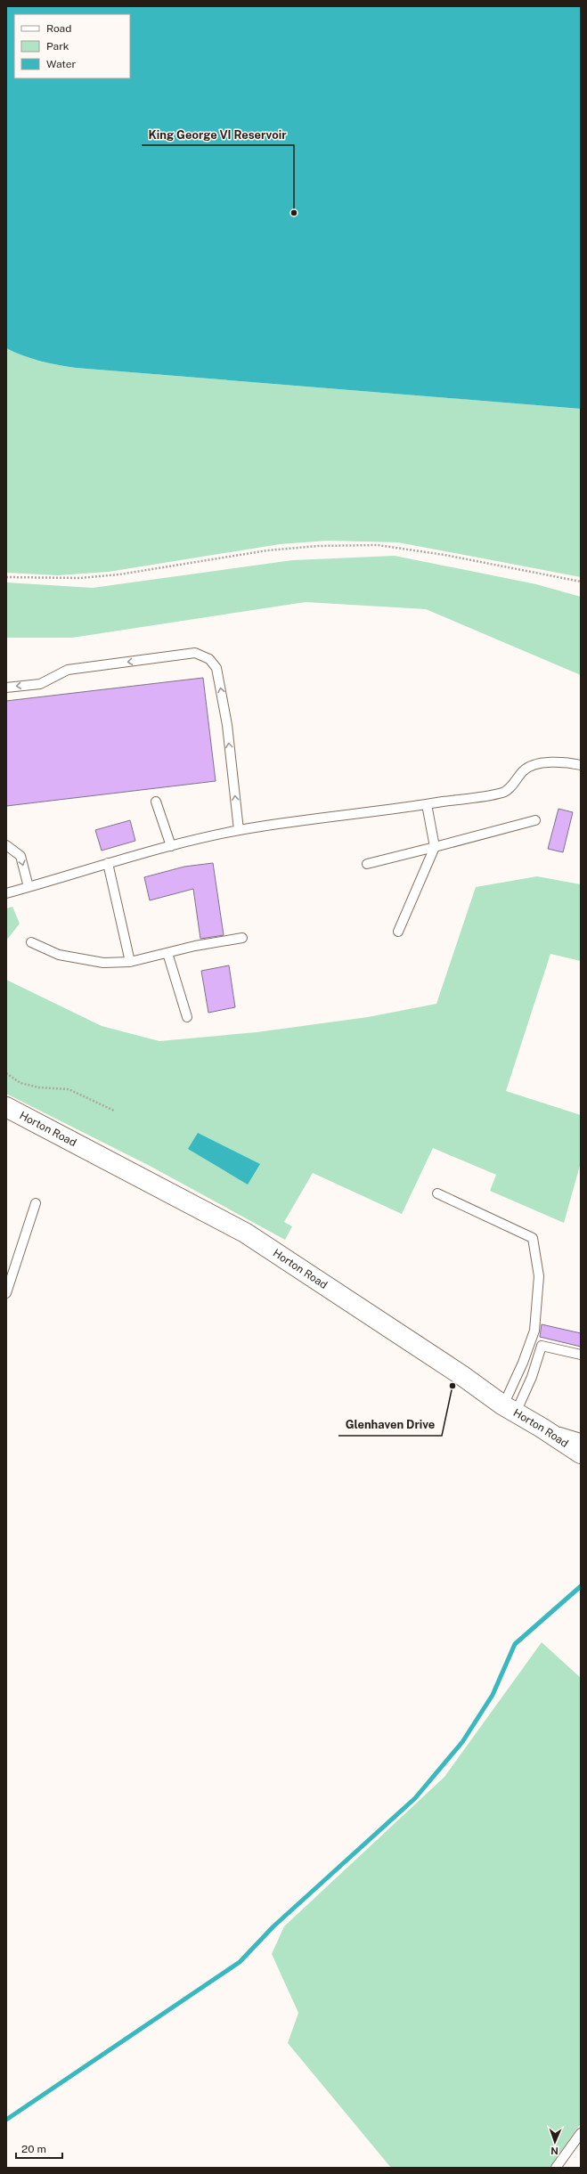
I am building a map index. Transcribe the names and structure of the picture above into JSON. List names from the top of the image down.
{
  "streets": {
    "street": ["Horton Road"]
  },
  "places": ["King George VI Reservoir", "Glenhaven Drive"],
  "legend": ["Road", "Park", "Water"],
  "scale_bar": "20 m",
  "north": "bottom"
}
